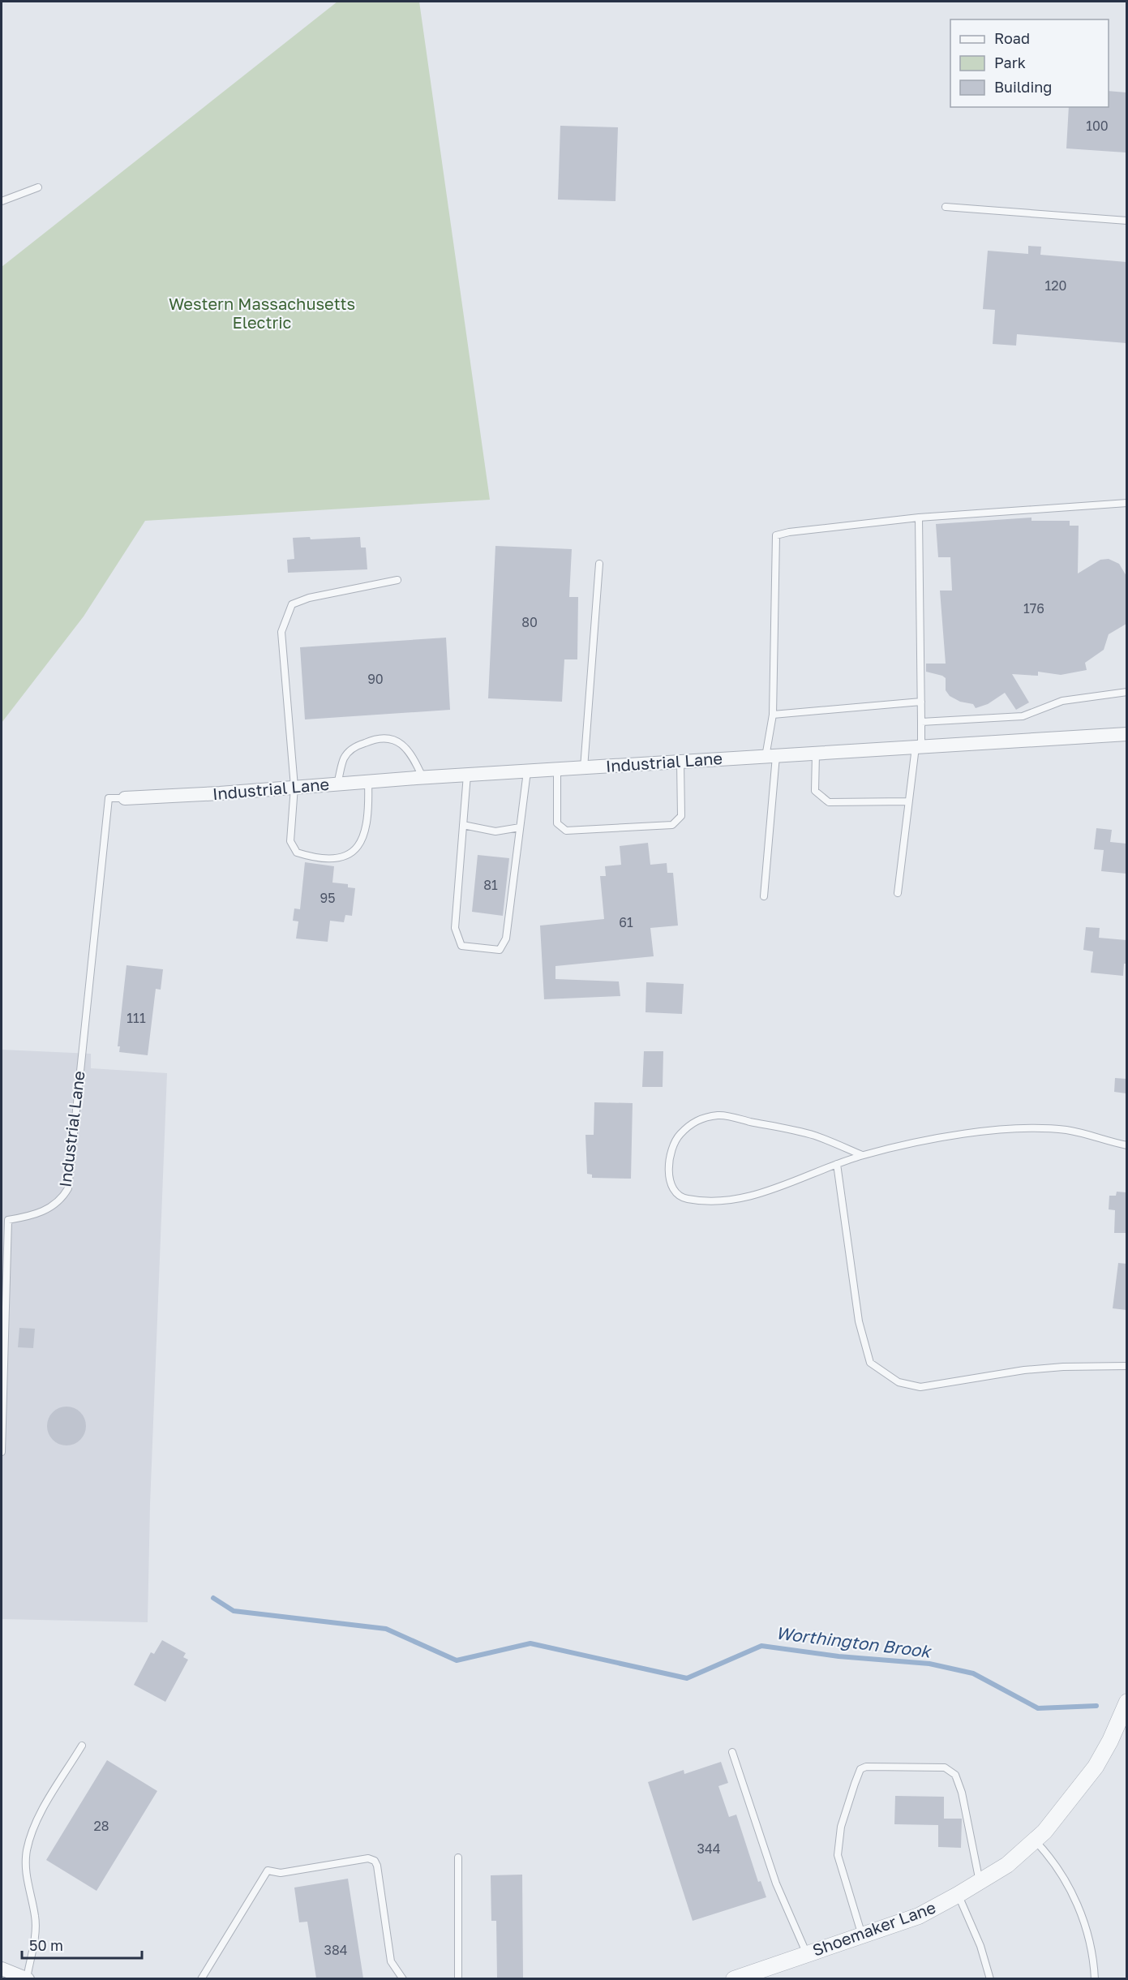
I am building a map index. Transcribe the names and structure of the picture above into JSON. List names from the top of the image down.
{
  "streets": {
    "street": ["Industrial Lane", "Shoemaker Lane"]
  },
  "water": ["Worthington Brook"],
  "parks": ["Western Massachusetts Electric"],
  "house_numbers": [
    "100",
    "120",
    "176",
    "80",
    "90",
    "81",
    "95",
    "61",
    "111",
    "28",
    "344",
    "384"
  ],
  "legend": ["Road", "Park", "Building"],
  "scale_bar": "50 m"
}
